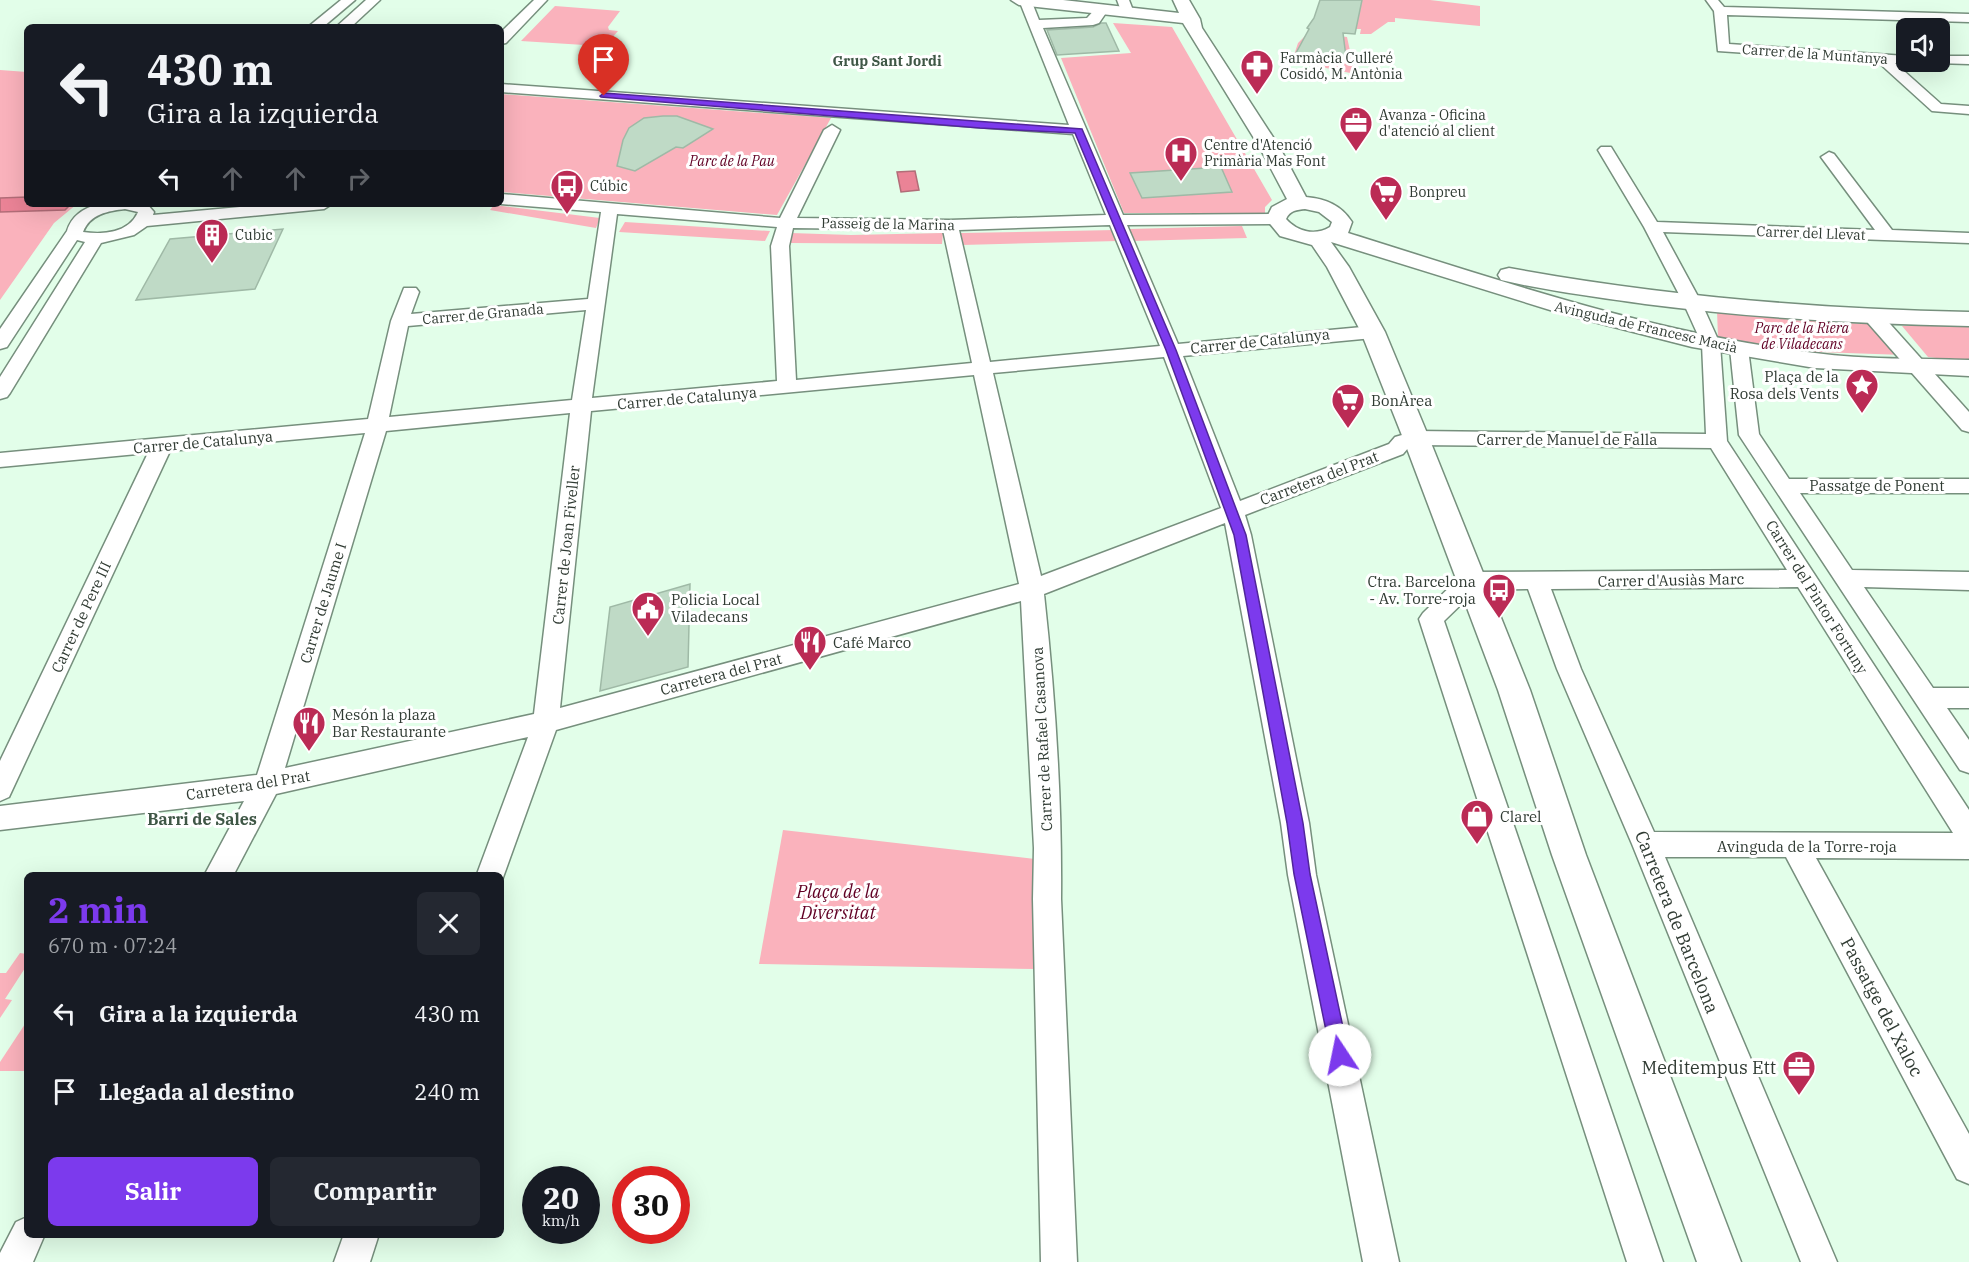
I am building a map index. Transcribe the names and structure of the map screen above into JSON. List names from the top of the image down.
{
  "streets": {
    "street": [
      "Carrer de la Muntanya",
      "Passeig de la Marina",
      "Carrer del Llevat",
      "Carrer de Granada",
      "Avinguda de Francesc Macià",
      "Carrer de Catalunya",
      "Carrer de Manuel de Falla",
      "Carretera del Prat",
      "Passatge de Ponent",
      "Carrer de Joan Fiveller",
      "Carrer d'Ausiàs Marc",
      "Carrer del Pintor Fortuny",
      "Carrer de Jaume I",
      "Carrer de Pere III",
      "Carrer de Rafael Casanova",
      "Avinguda de la Torre-roja",
      "Carretera de Barcelona",
      "Passatge del Xaloc"
    ]
  },
  "crossings": [
    ["Passeig de la Marina", "Carrer de Joan Fiveller"],
    ["Passeig de la Marina", "Carrer de Rafael Casanova"],
    ["Carrer del Llevat", "Carrer del Pintor Fortuny"],
    ["Carrer de Granada", "Carrer de Joan Fiveller"],
    ["Carrer de Granada", "Carrer de Jaume I"],
    ["Avinguda de Francesc Macià", "Carrer del Pintor Fortuny"],
    ["Carrer de Catalunya", "Carrer de Joan Fiveller"],
    ["Carrer de Catalunya", "Carrer de Jaume I"],
    ["Carrer de Catalunya", "Carrer de Pere III"],
    ["Carrer de Catalunya", "Carrer de Rafael Casanova"],
    ["Carrer de Manuel de Falla", "Carretera del Prat"],
    ["Carrer de Manuel de Falla", "Carrer del Pintor Fortuny"],
    ["Carretera del Prat", "Carrer de Joan Fiveller"],
    ["Carretera del Prat", "Carrer de Jaume I"],
    ["Carretera del Prat", "Carrer de Rafael Casanova"],
    ["Carrer d'Ausiàs Marc", "Carrer del Pintor Fortuny"],
    ["Carrer d'Ausiàs Marc", "Carretera de Barcelona"],
    ["Avinguda de la Torre-roja", "Carretera de Barcelona"],
    ["Avinguda de la Torre-roja", "Passatge del Xaloc"]
  ],
  "districts": ["Grup Sant Jordi", "Barri de Sales"],
  "parks": ["Parc de la Pau", "Parc de la Riera de Viladecans", "Plaça de la Diversitat"],
  "places": {
    "pharmacy": ["Farmàcia Culleré Cosidó, M. Antònia"],
    "office": ["Avanza - Oficina d'atenció al client", "Meditempus Ett"],
    "hospital": ["Centre d'Atenció Primària Mas Font"],
    "bus stop": ["Cúbic", "Ctra. Barcelona - Av. Torre-roja"],
    "supermarket": ["Bonpreu", "BonÀrea"],
    "building": ["Cubic"],
    "place": ["Plaça de la Rosa dels Vents"],
    "public building": ["Policia Local Viladecans"],
    "restaurant": ["Café Marco", "Mesón la plaza Bar Restaurante"],
    "shop": ["Clarel"]
  },
  "page": {
    "turn": ["430 m", "Gira a la izquierda"],
    "heading": ["2 min", "670 m · 07:24"],
    "list": [
      {
        "name": "Gira a la izquierda",
        "value": "430 m"
      },
      {
        "name": "Llegada al destino",
        "value": "240 m"
      }
    ],
    "buttons": ["Salir", "Compartir"],
    "speed": "20 km/h",
    "limit": "30"
  }
}
